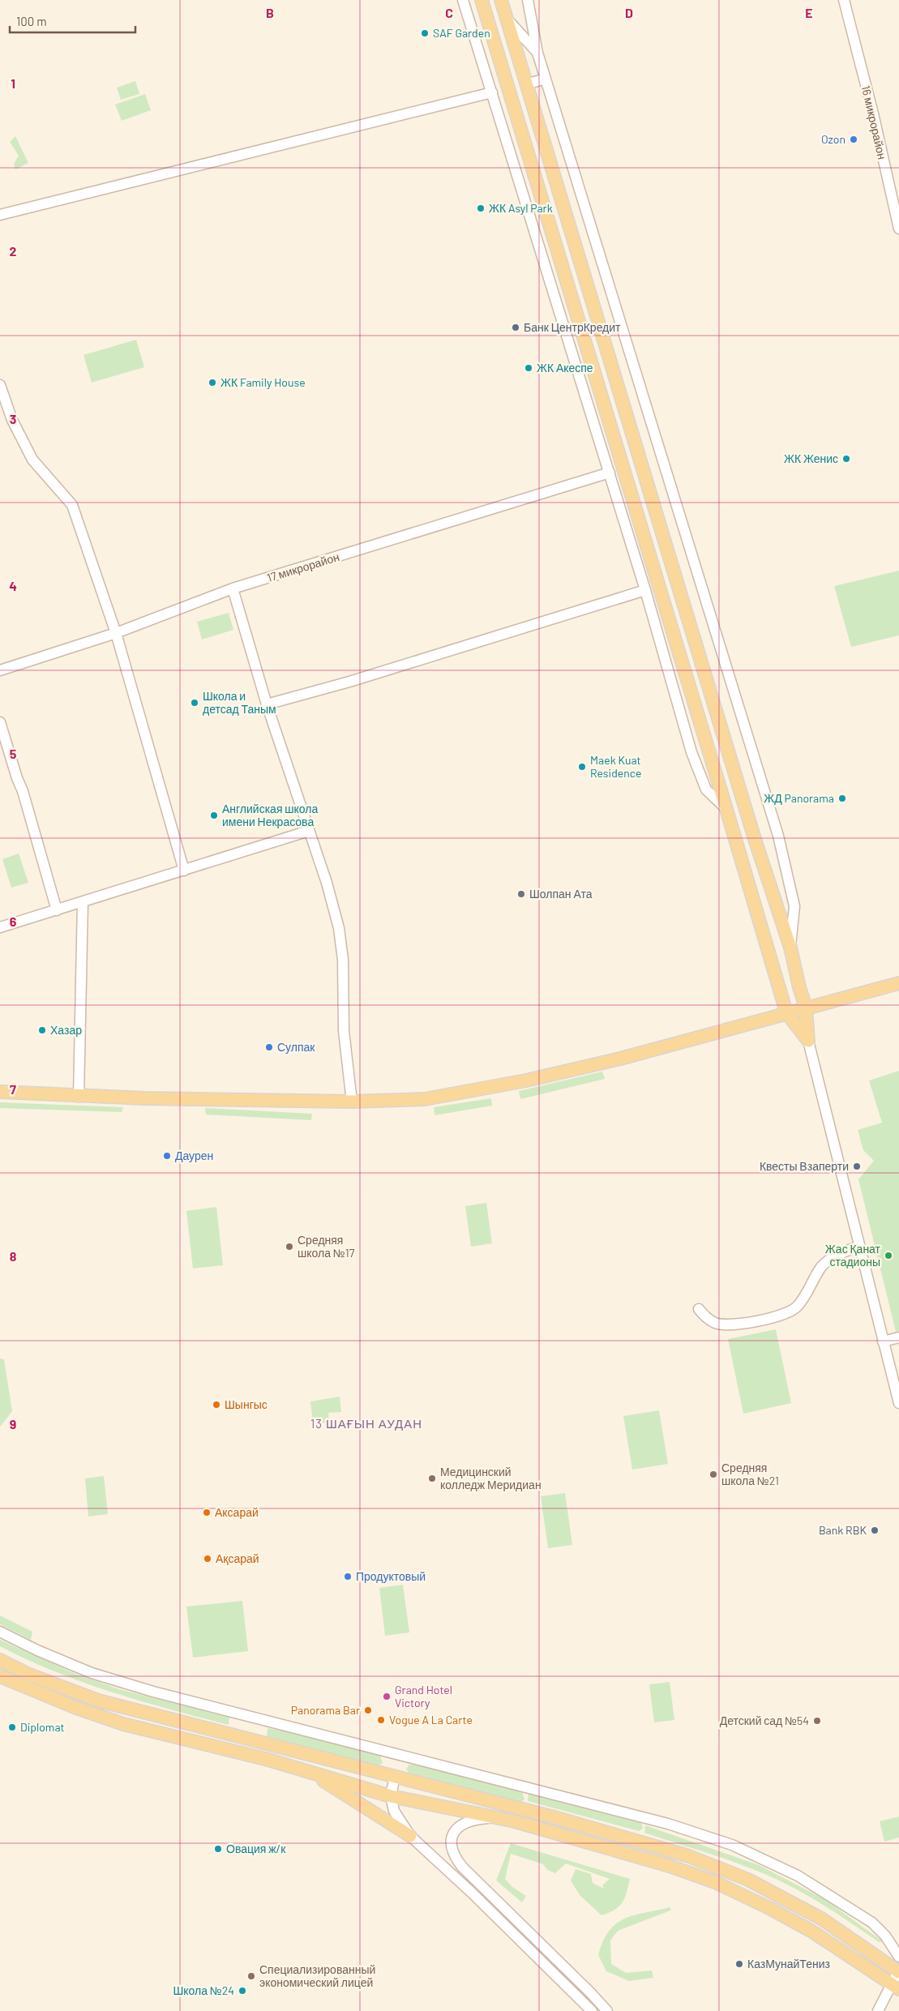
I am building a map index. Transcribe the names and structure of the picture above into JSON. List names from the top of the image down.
{
  "streets": {
    "street": ["16 микрорайон", "17 микрорайон"]
  },
  "districts": ["13 ШАҒЫН АУДАН"],
  "places": [
    "SAF Garden",
    "Ozon",
    "ЖК Asyl Park",
    "Банк ЦентрКредит",
    "ЖК Акеспе",
    "ЖК Family House",
    "ЖК Женис",
    "Школа и детсад Таным",
    "Maek Kuat Residence",
    "ЖД Panorama",
    "Английская школа имени Некрасова",
    "Шолпан Ата",
    "Хазар",
    "Сулпак",
    "Даурен",
    "Квесты Взаперти",
    "Средняя школа №17",
    "Жас Қанат стадионы",
    "Шынгыс",
    "Средняя школа №21",
    "Медицинский колледж Меридиан",
    "Аксарай",
    "Bank RBK",
    "Ақсарай",
    "Продуктовый",
    "Grand Hotel Victory",
    "Panorama Bar",
    "Vogue A La Carte",
    "Детский сад №54",
    "Diplomat",
    "Овация ж/к",
    "КазМунайТениз",
    "Специализированный экономический лицей",
    "Школа №24"
  ],
  "scale_bar": "100 m",
  "grid": {
    "columns": [
      "B",
      "C",
      "D",
      "E"
    ],
    "rows": [
      "1",
      "2",
      "3",
      "4",
      "5",
      "6",
      "7",
      "8",
      "9"
    ]
  }
}
